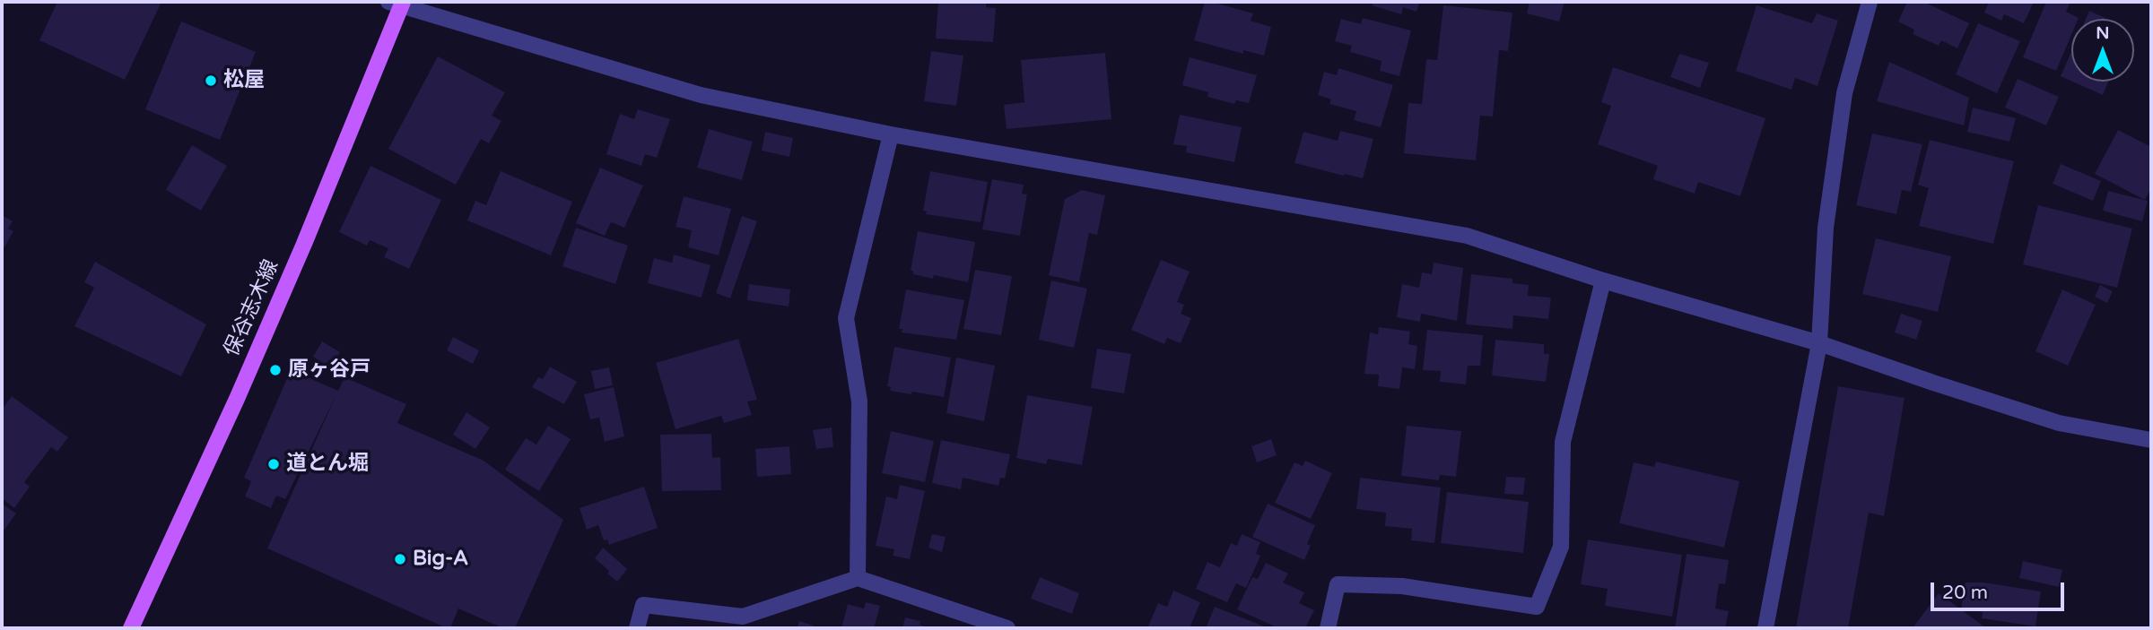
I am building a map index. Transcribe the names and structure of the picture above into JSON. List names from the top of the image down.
{
  "streets": {
    "main road": ["保谷志木線"]
  },
  "places": [
    "松屋",
    "原ヶ谷戸",
    "道とん堀",
    "Big-A"
  ],
  "scale_bar": "20 m",
  "north": "top"
}
